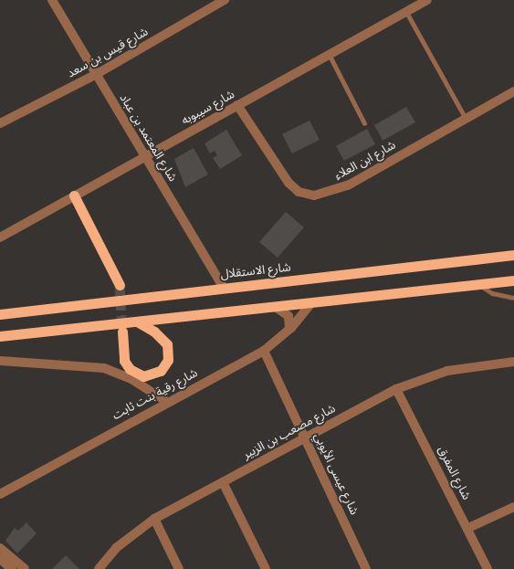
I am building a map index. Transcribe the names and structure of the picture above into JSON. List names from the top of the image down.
{
  "streets": {
    "highway": ["شارع الاستقلال"],
    "street": [
      "شارع قيس بن سعد",
      "شارع سيبوبه",
      "شارع المعتمد بن عباد",
      "شارع ابن العلاء",
      "شارع رقية بنت ثابت",
      "شارع مصعب بن الزبير",
      "شارع المفرق",
      "شارع عيسى الأيوبي"
    ]
  },
  "crossings": [
    ["شارع قيس بن سعد", "شارع المعتمد بن عباد"],
    ["شارع سيبوبه", "شارع المعتمد بن عباد"],
    ["شارع سيبوبه", "شارع ابن العلاء"],
    ["شارع المعتمد بن عباد", "شارع الاستقلال"],
    ["شارع رقية بنت ثابت", "شارع عيسى الأيوبي"],
    ["شارع مصعب بن الزبير", "شارع المفرق"],
    ["شارع مصعب بن الزبير", "شارع عيسى الأيوبي"]
  ]
}
